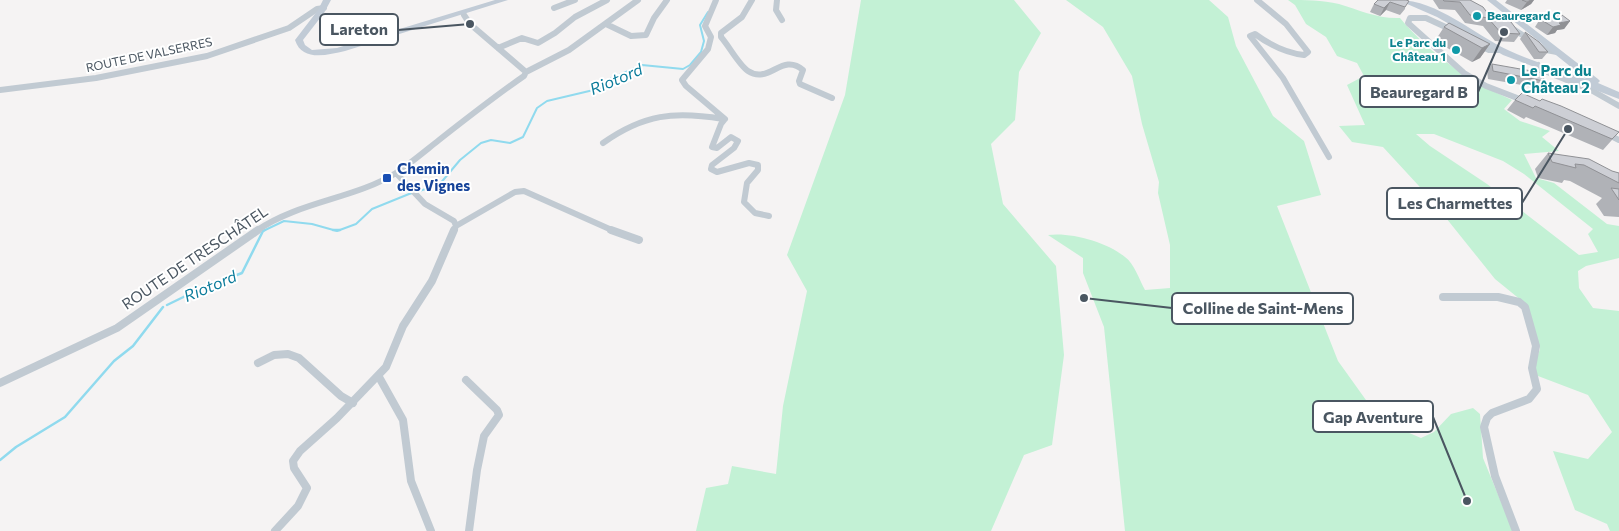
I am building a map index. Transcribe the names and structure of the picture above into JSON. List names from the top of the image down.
{
  "streets": {
    "street": ["ROUTE DE VALSERRES", "ROUTE DE TRESCHÂTEL"]
  },
  "water": ["Riotord"],
  "places": {
    "other": [
      "Beauregard C",
      "Lareton",
      "Beauregard B",
      "Le Parc du Château 1",
      "Le Parc du Château 2",
      "Les Charmettes",
      "Colline de Saint-Mens",
      "Gap Aventure"
    ],
    "transit": ["Chemin des Vignes"]
  }
}
